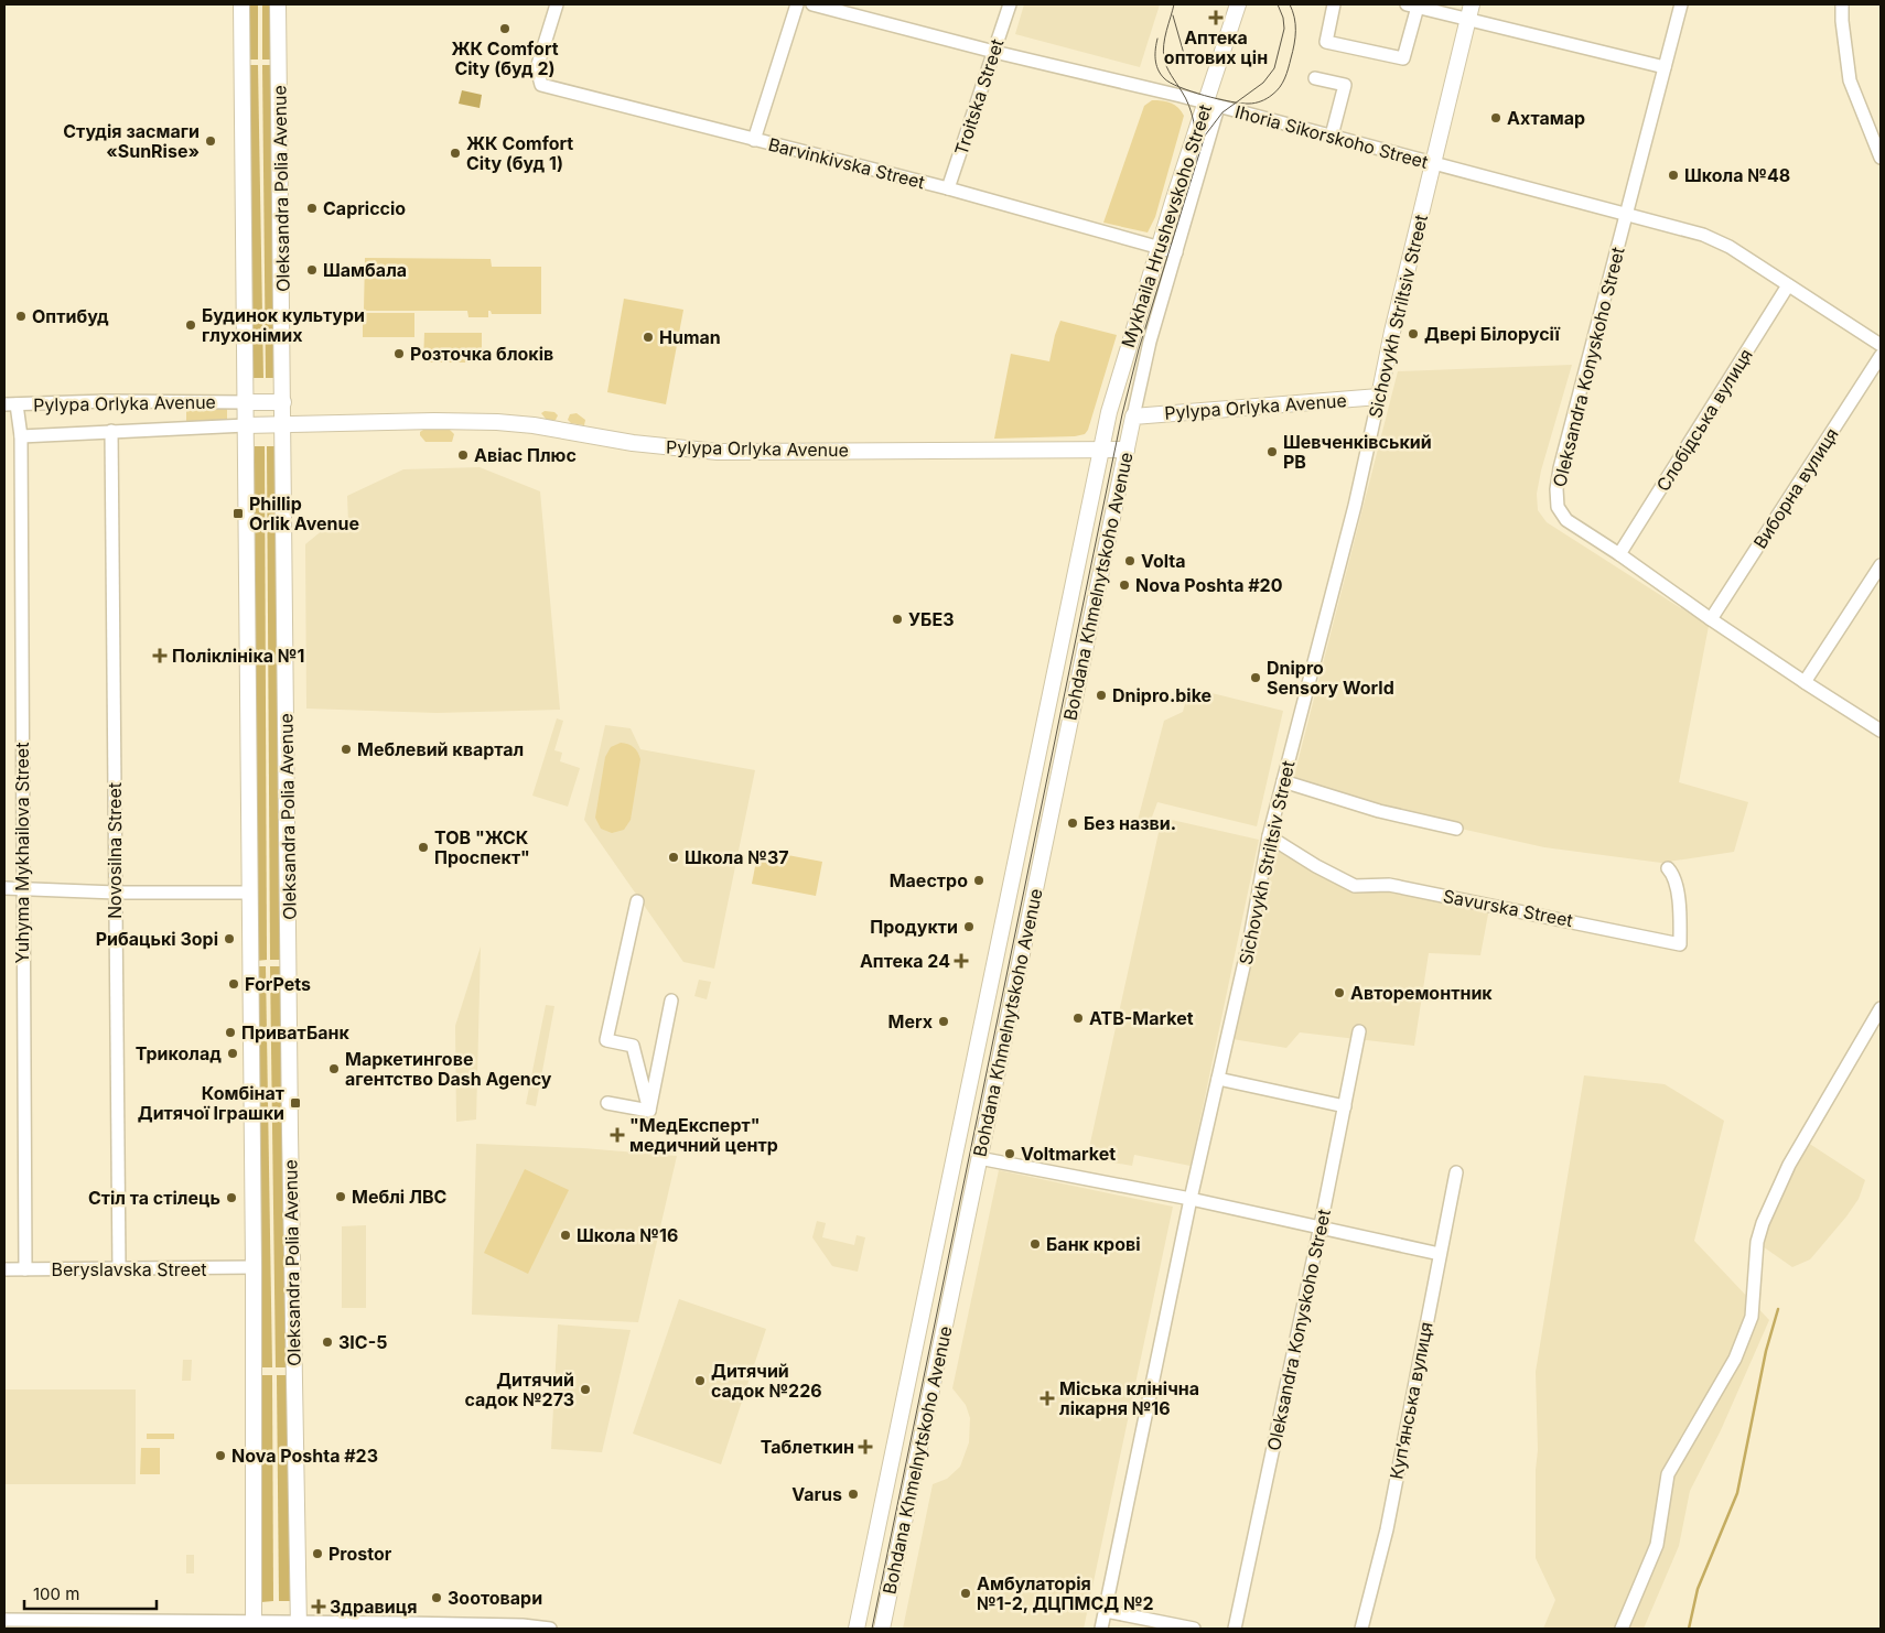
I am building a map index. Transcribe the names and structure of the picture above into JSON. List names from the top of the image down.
{
  "streets": {
    "main road": [
      "Oleksandra Polia Avenue",
      "Mykhaila Hrushevskoho Street",
      "Sichovykh Striltsiv Street",
      "Pylypa Orlyka Avenue",
      "Bohdana Khmelnytskoho Avenue"
    ],
    "street": [
      "Troitska Street",
      "Ihoria Sikorskoho Street",
      "Barvinkivska Street",
      "Oleksandra Konyskoho Street",
      "Слобідська вулиця",
      "Виборна вулиця",
      "Novosilna Street",
      "Yuhyma Mykhailova Street",
      "Savurska Street",
      "Beryslavska Street",
      "Купʼянська вулиця"
    ]
  },
  "crossings": [
    ["Troitska Street", "Ihoria Sikorskoho Street"],
    ["Troitska Street", "Barvinkivska Street"],
    ["Ihoria Sikorskoho Street", "Mykhaila Hrushevskoho Street"],
    ["Ihoria Sikorskoho Street", "Sichovykh Striltsiv Street"],
    ["Ihoria Sikorskoho Street", "Oleksandra Konyskoho Street"],
    ["Ihoria Sikorskoho Street", "Слобідська вулиця"],
    ["Barvinkivska Street", "Mykhaila Hrushevskoho Street"],
    ["Oleksandra Polia Avenue", "Pylypa Orlyka Avenue"],
    ["Oleksandra Polia Avenue", "Beryslavska Street"],
    ["Mykhaila Hrushevskoho Street", "Pylypa Orlyka Avenue"],
    ["Mykhaila Hrushevskoho Street", "Bohdana Khmelnytskoho Avenue"],
    ["Sichovykh Striltsiv Street", "Pylypa Orlyka Avenue"],
    ["Sichovykh Striltsiv Street", "Savurska Street"],
    ["Oleksandra Konyskoho Street", "Слобідська вулиця"],
    ["Oleksandra Konyskoho Street", "Виборна вулиця"],
    ["Pylypa Orlyka Avenue", "Bohdana Khmelnytskoho Avenue"],
    ["Pylypa Orlyka Avenue", "Novosilna Street"],
    ["Pylypa Orlyka Avenue", "Yuhyma Mykhailova Street"],
    ["Novosilna Street", "Beryslavska Street"],
    ["Yuhyma Mykhailova Street", "Beryslavska Street"]
  ],
  "places": {
    "health": [
      "Аптека оптових цін",
      "Поліклініка №1",
      "Аптека 24",
      "\"МедЕксперт\" медичний центр",
      "Міська клінічна лікарня №16",
      "Таблеткин",
      "Здравиця"
    ],
    "other": [
      "ЖК Comfort City (буд 2)",
      "Ахтамар",
      "Студія засмаги «SunRise»",
      "ЖК Comfort City (буд 1)",
      "Школа №48",
      "Capriccio",
      "Шамбала",
      "Оптибуд",
      "Будинок культури глухонімих",
      "Двері Білорусії",
      "Human",
      "Розточка блоків",
      "Шевченківський РВ",
      "Авіас Плюс",
      "Volta",
      "Nova Poshta #20",
      "УБЕЗ",
      "Dnipro Sensory World",
      "Dnipro.bike",
      "Меблевий квартал",
      "Без назви.",
      "ТОВ \"ЖСК Проспект\"",
      "Школа №37",
      "Маестро",
      "Продукти",
      "Рибацькі Зорі",
      "ForPets",
      "Авторемонтник",
      "ATB-Market",
      "Merx",
      "ПриватБанк",
      "Триколад",
      "Маркетингове агентство Dash Agency",
      "Voltmarket",
      "Меблі ЛВС",
      "Стіл та стілець",
      "Школа №16",
      "Банк крові",
      "ЗІС-5",
      "Дитячий садок №226",
      "Дитячий садок №273",
      "Nova Poshta #23",
      "Varus",
      "Prostor",
      "Амбулаторія №1-2, ДЦПМСД №2",
      "Зоотовари"
    ],
    "transit": ["Phillip Orlik Avenue", "Комбінат Дитячої Іграшки"]
  },
  "scale_bar": "100 m"
}
